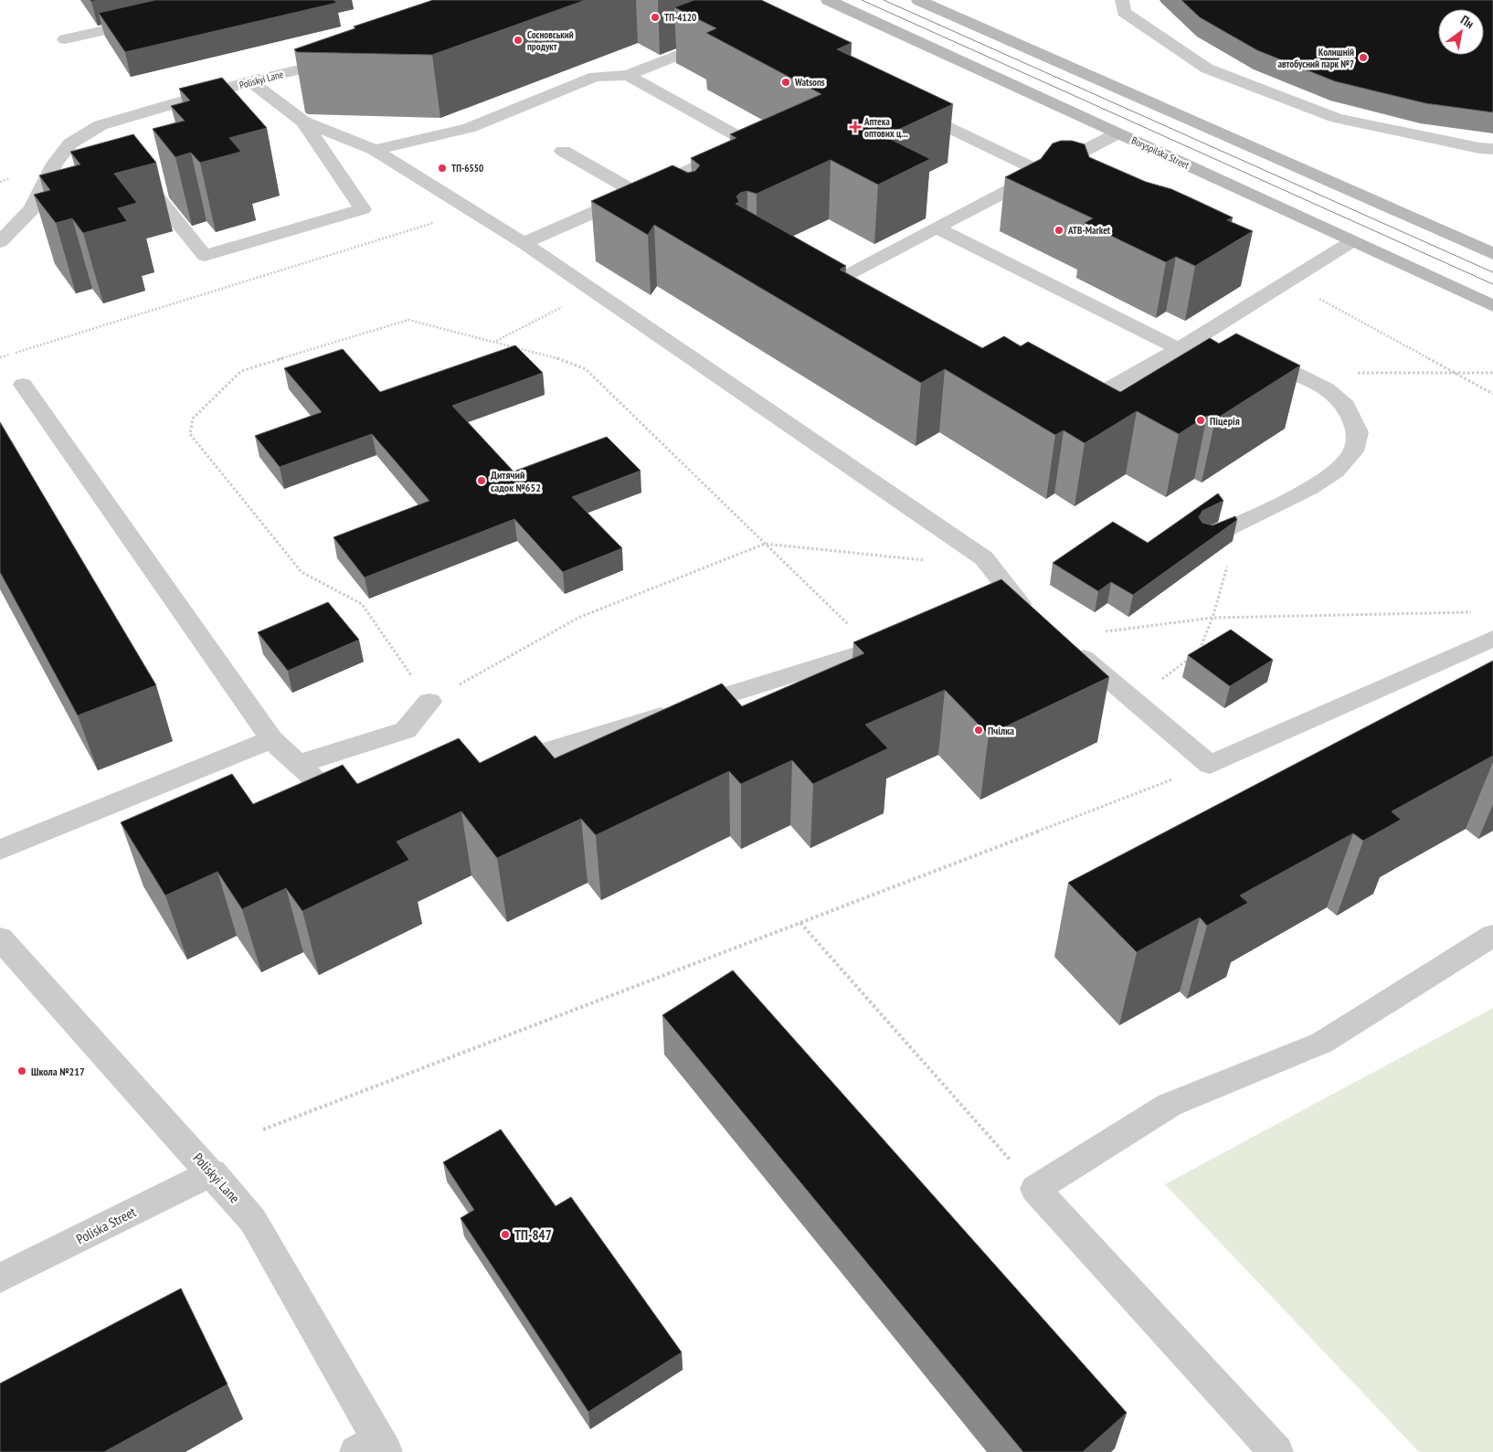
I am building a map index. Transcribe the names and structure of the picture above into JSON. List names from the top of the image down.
{
  "streets": {
    "main road": ["Boryspilska Street"],
    "street": ["Poliskyi Lane", "Poliska Street"]
  },
  "crossings": [
    ["Poliskyi Lane", "Poliska Street"]
  ],
  "places": {
    "other": [
      "ТП-4120",
      "Сосновський продукт",
      "Колишній автобусний парк №7",
      "Watsons",
      "ТП-6550",
      "ATB-Market",
      "Піцерія",
      "Дитячий садок №652",
      "Пчілка",
      "Школа №217",
      "ТП-847"
    ],
    "health": ["Аптека оптових ц..."]
  },
  "north": "top right"
}
